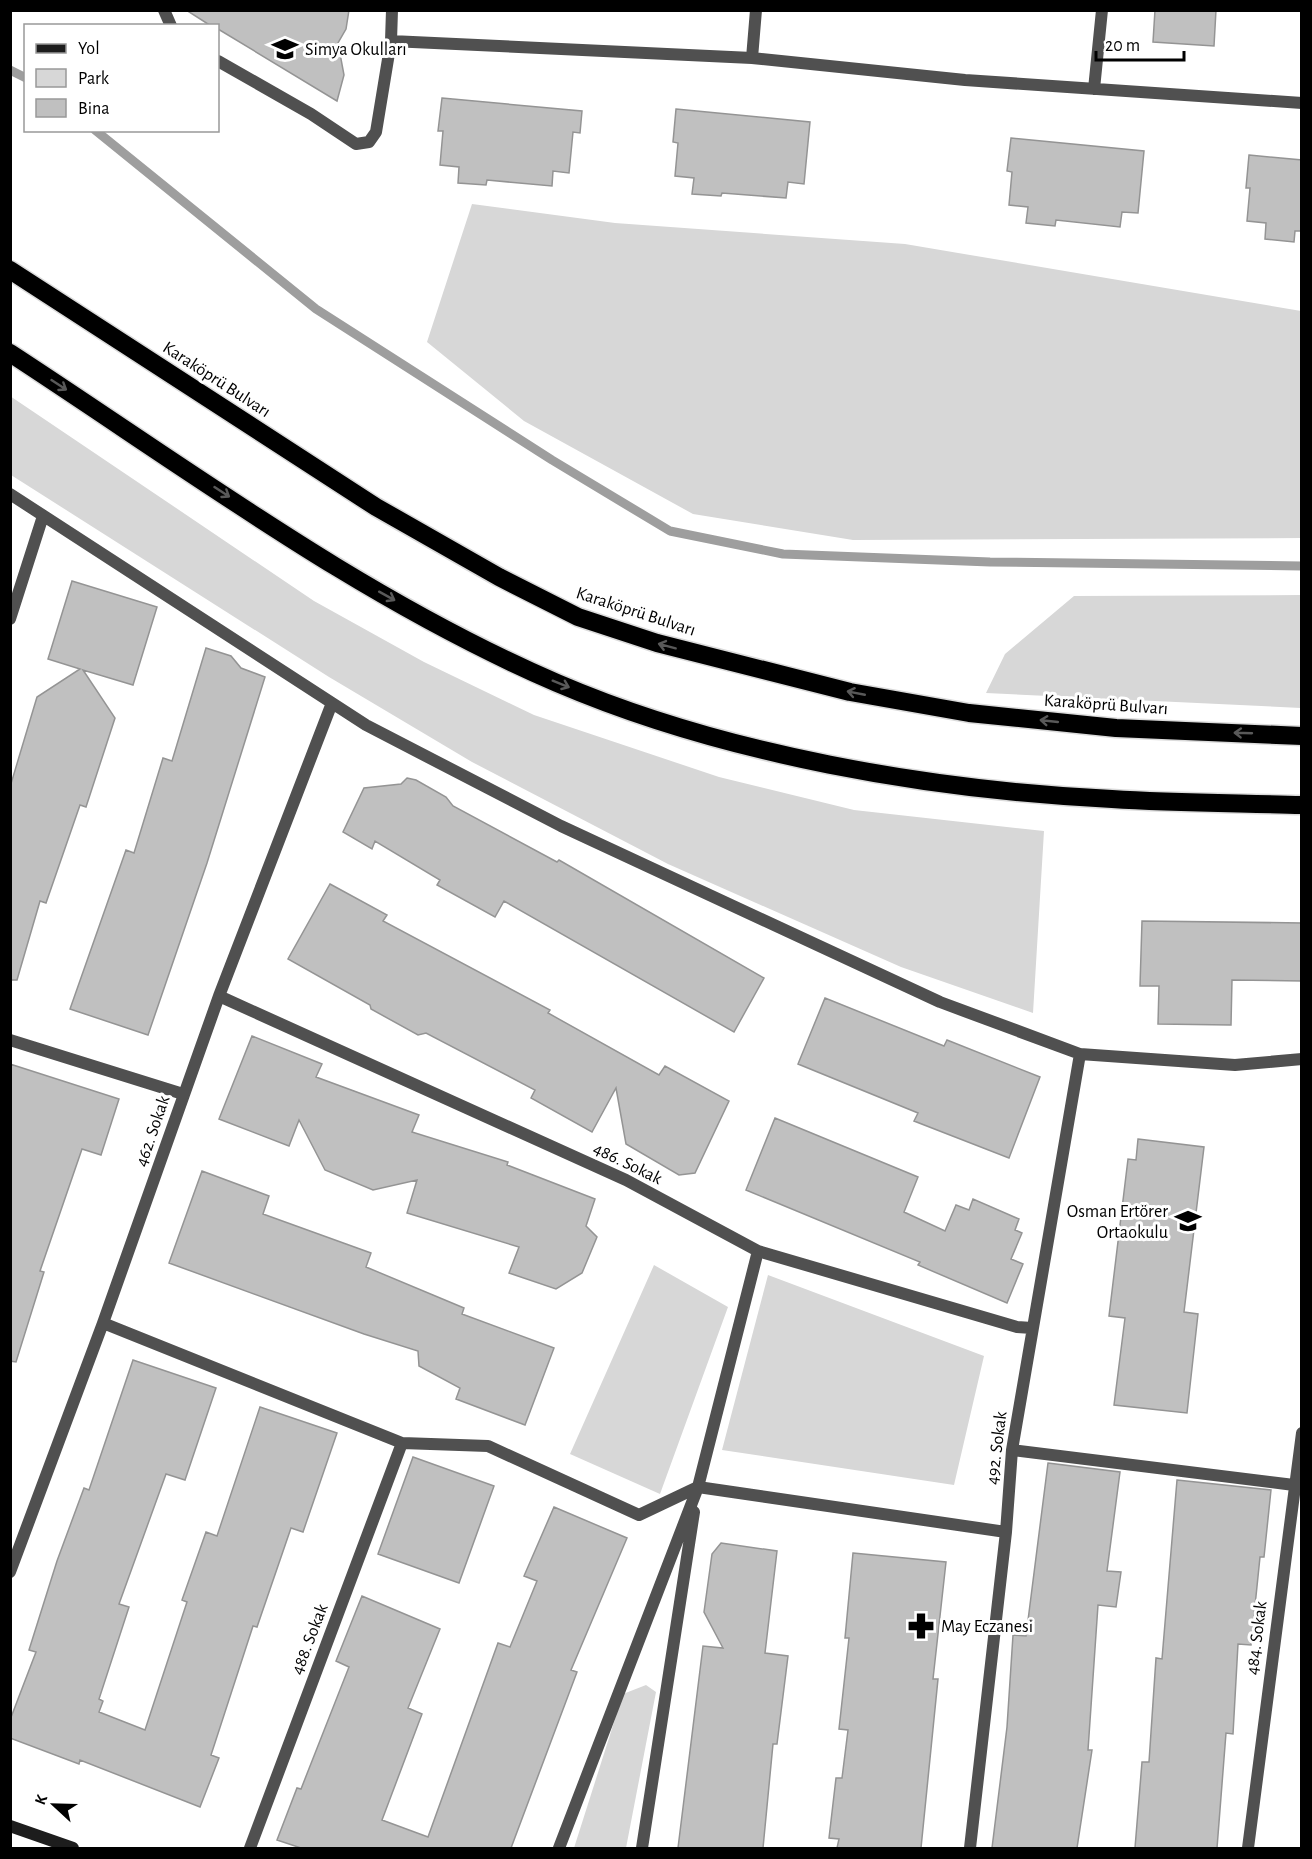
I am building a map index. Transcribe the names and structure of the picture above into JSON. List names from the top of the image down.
{
  "streets": {
    "highway": ["Karaköprü Bulvarı"],
    "street": [
      "462. Sokak",
      "486. Sokak",
      "492. Sokak",
      "484. Sokak",
      "488. Sokak"
    ]
  },
  "crossings": [
    ["462. Sokak", "486. Sokak"],
    ["486. Sokak", "492. Sokak"]
  ],
  "places": {
    "school or university": ["Simya Okulları", "Osman Ertörer Ortaokulu"],
    "pharmacy": ["May Eczanesi"]
  },
  "legend": ["Yol", "Park", "Bina"],
  "scale_bar": "20 m",
  "north": "left"
}
